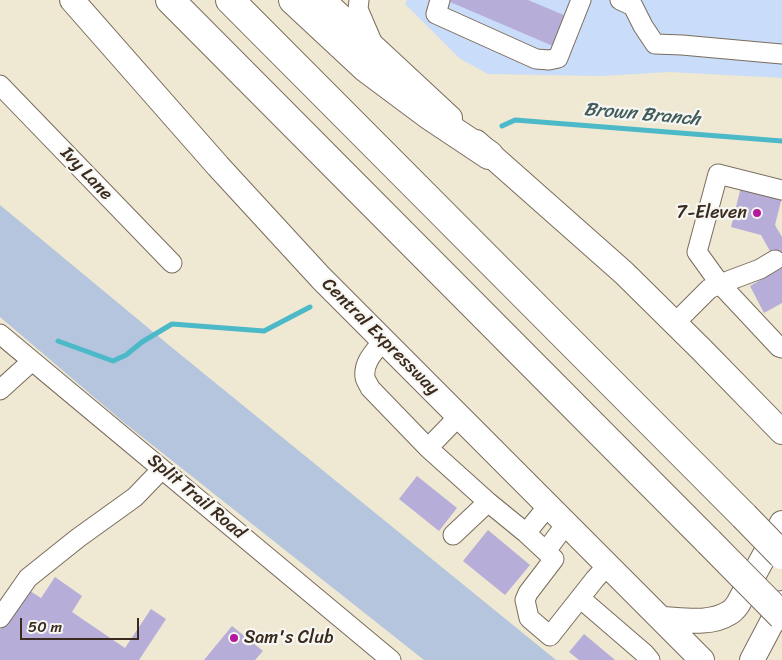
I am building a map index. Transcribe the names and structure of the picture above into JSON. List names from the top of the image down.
{
  "streets": {
    "main road": ["Central Expressway"],
    "street": ["Ivy Lane", "Split Trail Road"]
  },
  "water": ["Brown Branch"],
  "places": ["7-Eleven", "Sam's Club"],
  "scale_bar": "50 m"
}
